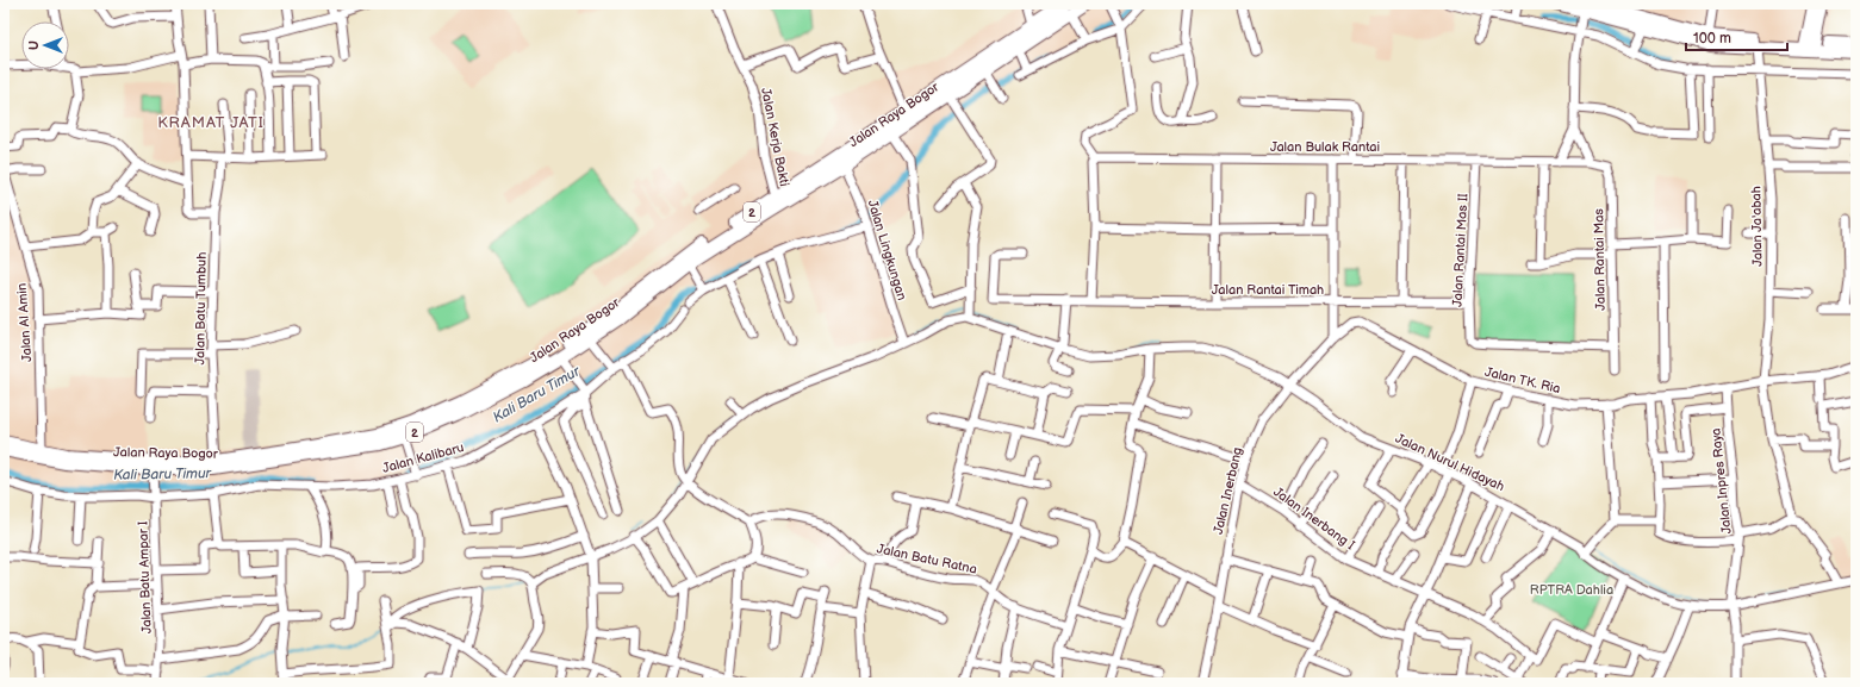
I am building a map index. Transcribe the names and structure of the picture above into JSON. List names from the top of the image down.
{
  "streets": {
    "highway": ["Jalan Raya Bogor", "2"],
    "street": [
      "Jalan Kerja Bakti",
      "Jalan Bulak Rantai",
      "Jalan Ja'abah",
      "Jalan Lingkungan",
      "Jalan Rantai Mas II",
      "Jalan Rantai Mas",
      "Jalan Rantai Timah",
      "Jalan Batu Tumbuh",
      "Jalan Al Amin",
      "Jalan TK. Ria",
      "Jalan Kalibaru",
      "Jalan Nurul Hidayah",
      "Jalan Inpres Raya",
      "Jalan Inerbang",
      "Jalan Inerbang I",
      "Jalan Batu Ratna",
      "Jalan Batu Ampar I"
    ]
  },
  "crossings": [
    ["Jalan Raya Bogor", "Jalan Kerja Bakti"],
    ["Jalan Raya Bogor", "Jalan Lingkungan"],
    ["Jalan Raya Bogor", "Jalan Batu Tumbuh"],
    ["Jalan Raya Bogor", "Jalan Al Amin"],
    ["Jalan Raya Bogor", "Jalan Batu Ampar I"],
    ["Jalan Bulak Rantai", "Jalan Rantai Mas II"],
    ["Jalan Bulak Rantai", "Jalan Rantai Mas"],
    ["Jalan Ja'abah", "Jalan TK. Ria"],
    ["Jalan Rantai Mas II", "Jalan Rantai Mas"],
    ["Jalan Rantai Mas II", "Jalan Rantai Timah"],
    ["Jalan TK. Ria", "Jalan Inpres Raya"],
    ["Jalan TK. Ria", "Jalan Inerbang"],
    ["Jalan Kalibaru", "Jalan Batu Ampar I"],
    ["Jalan Nurul Hidayah", "Jalan Inpres Raya"],
    ["Jalan Nurul Hidayah", "Jalan Inerbang"],
    ["Jalan Inerbang", "Jalan Inerbang I"]
  ],
  "districts": ["KRAMAT JATI"],
  "water": ["Kali Baru Timur"],
  "parks": ["RPTRA Dahlia"],
  "scale_bar": "100 m",
  "north": "left"
}
